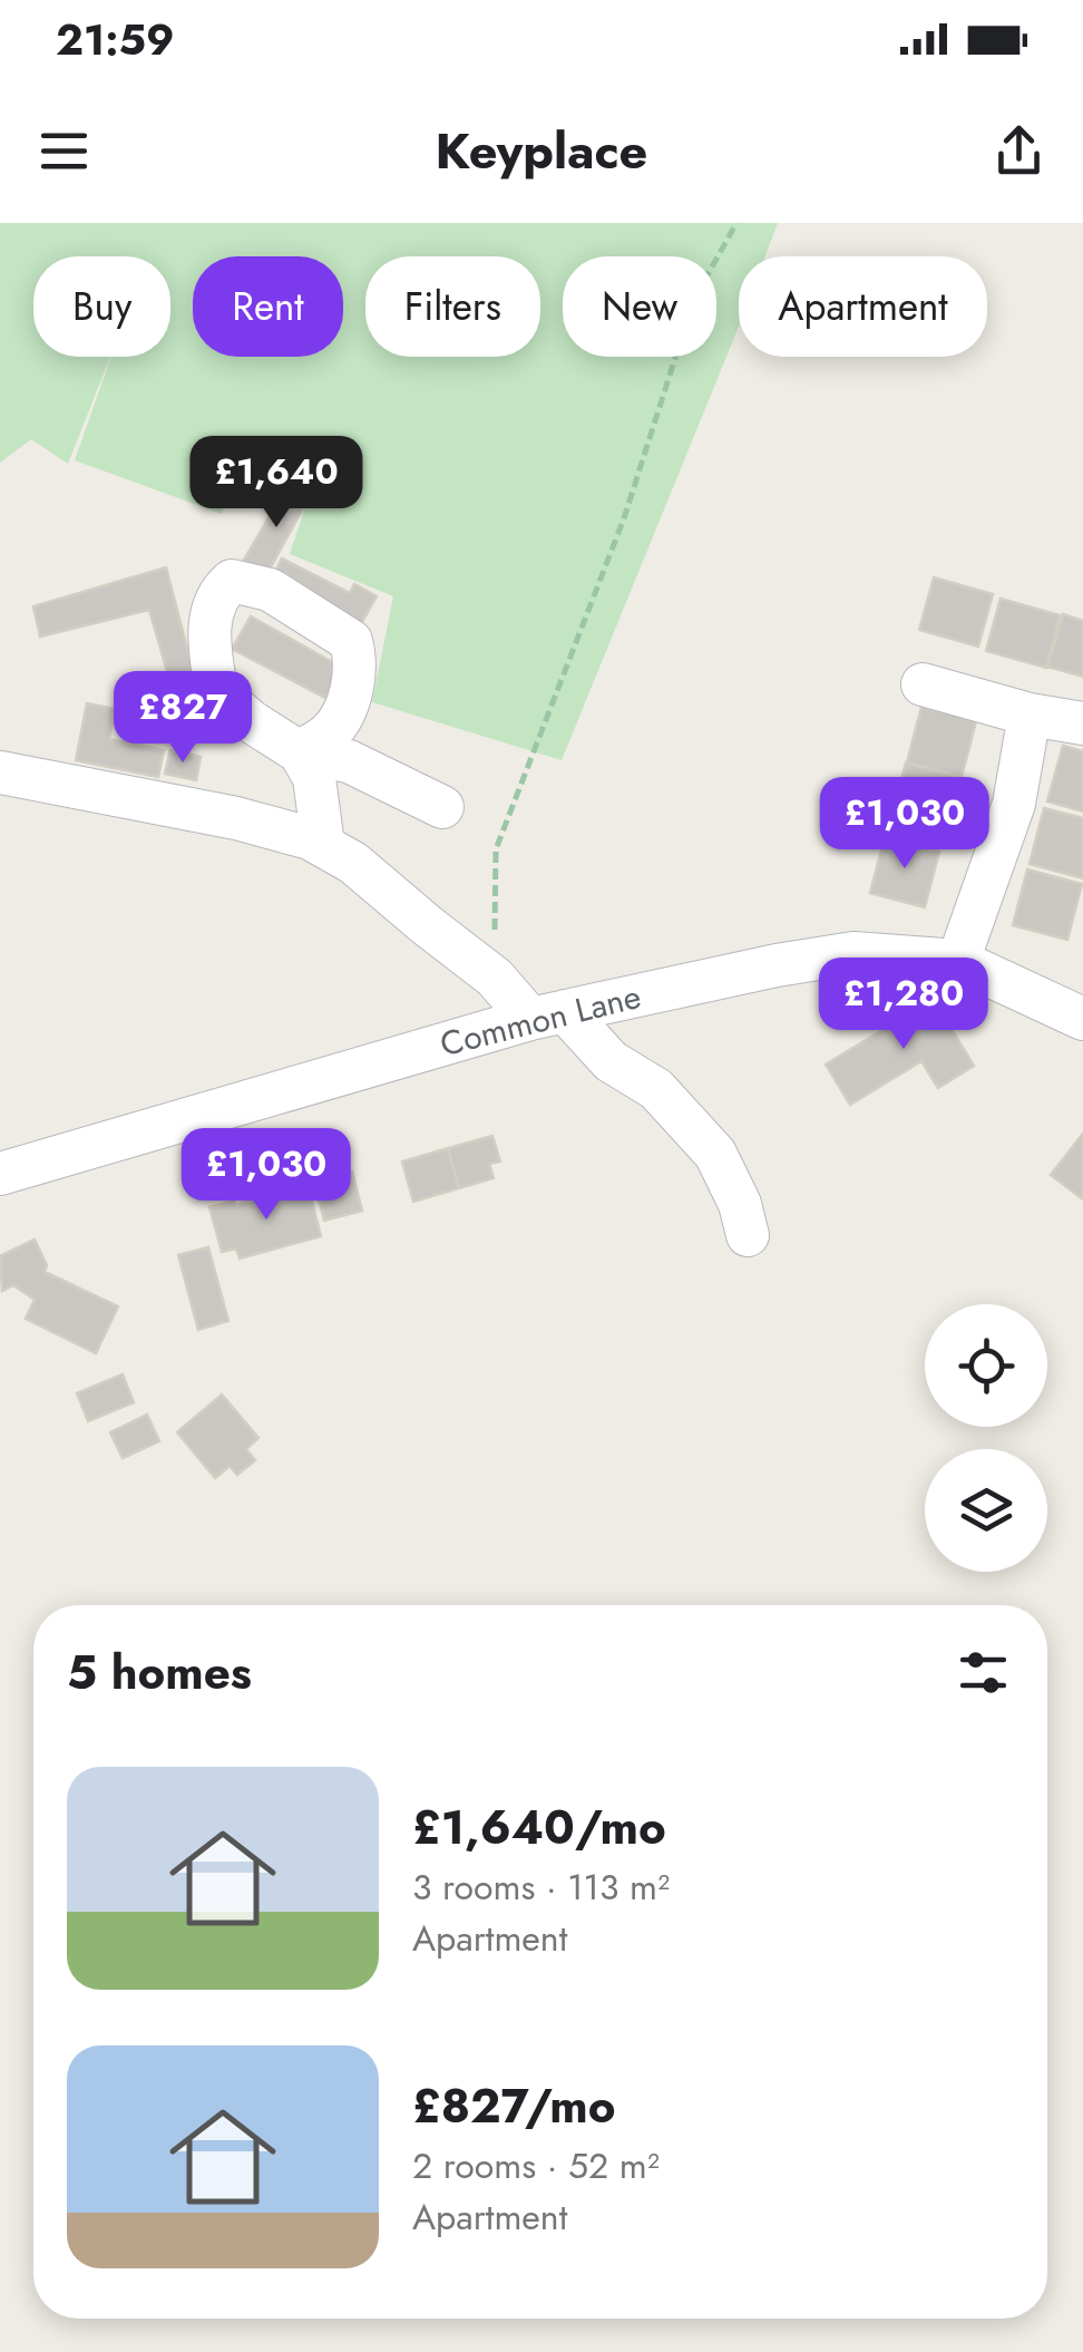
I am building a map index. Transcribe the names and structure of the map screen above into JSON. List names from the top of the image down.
{
  "streets": {
    "street": ["Common Lane"]
  },
  "page": {
    "status": "21:59",
    "header": "Keyplace",
    "chip": [
      "Buy",
      "Rent",
      "Filters",
      "New",
      "Apartment"
    ],
    "price": [
      "£1,640",
      "£827",
      "£1,030",
      "£1,280",
      "£1,030"
    ],
    "heading": "5 homes",
    "list": [
      {
        "name": "£1,640/mo",
        "note": "3 rooms · 113 m² · Apartment"
      },
      {
        "name": "£827/mo",
        "note": "2 rooms · 52 m² · Apartment"
      }
    ]
  }
}
